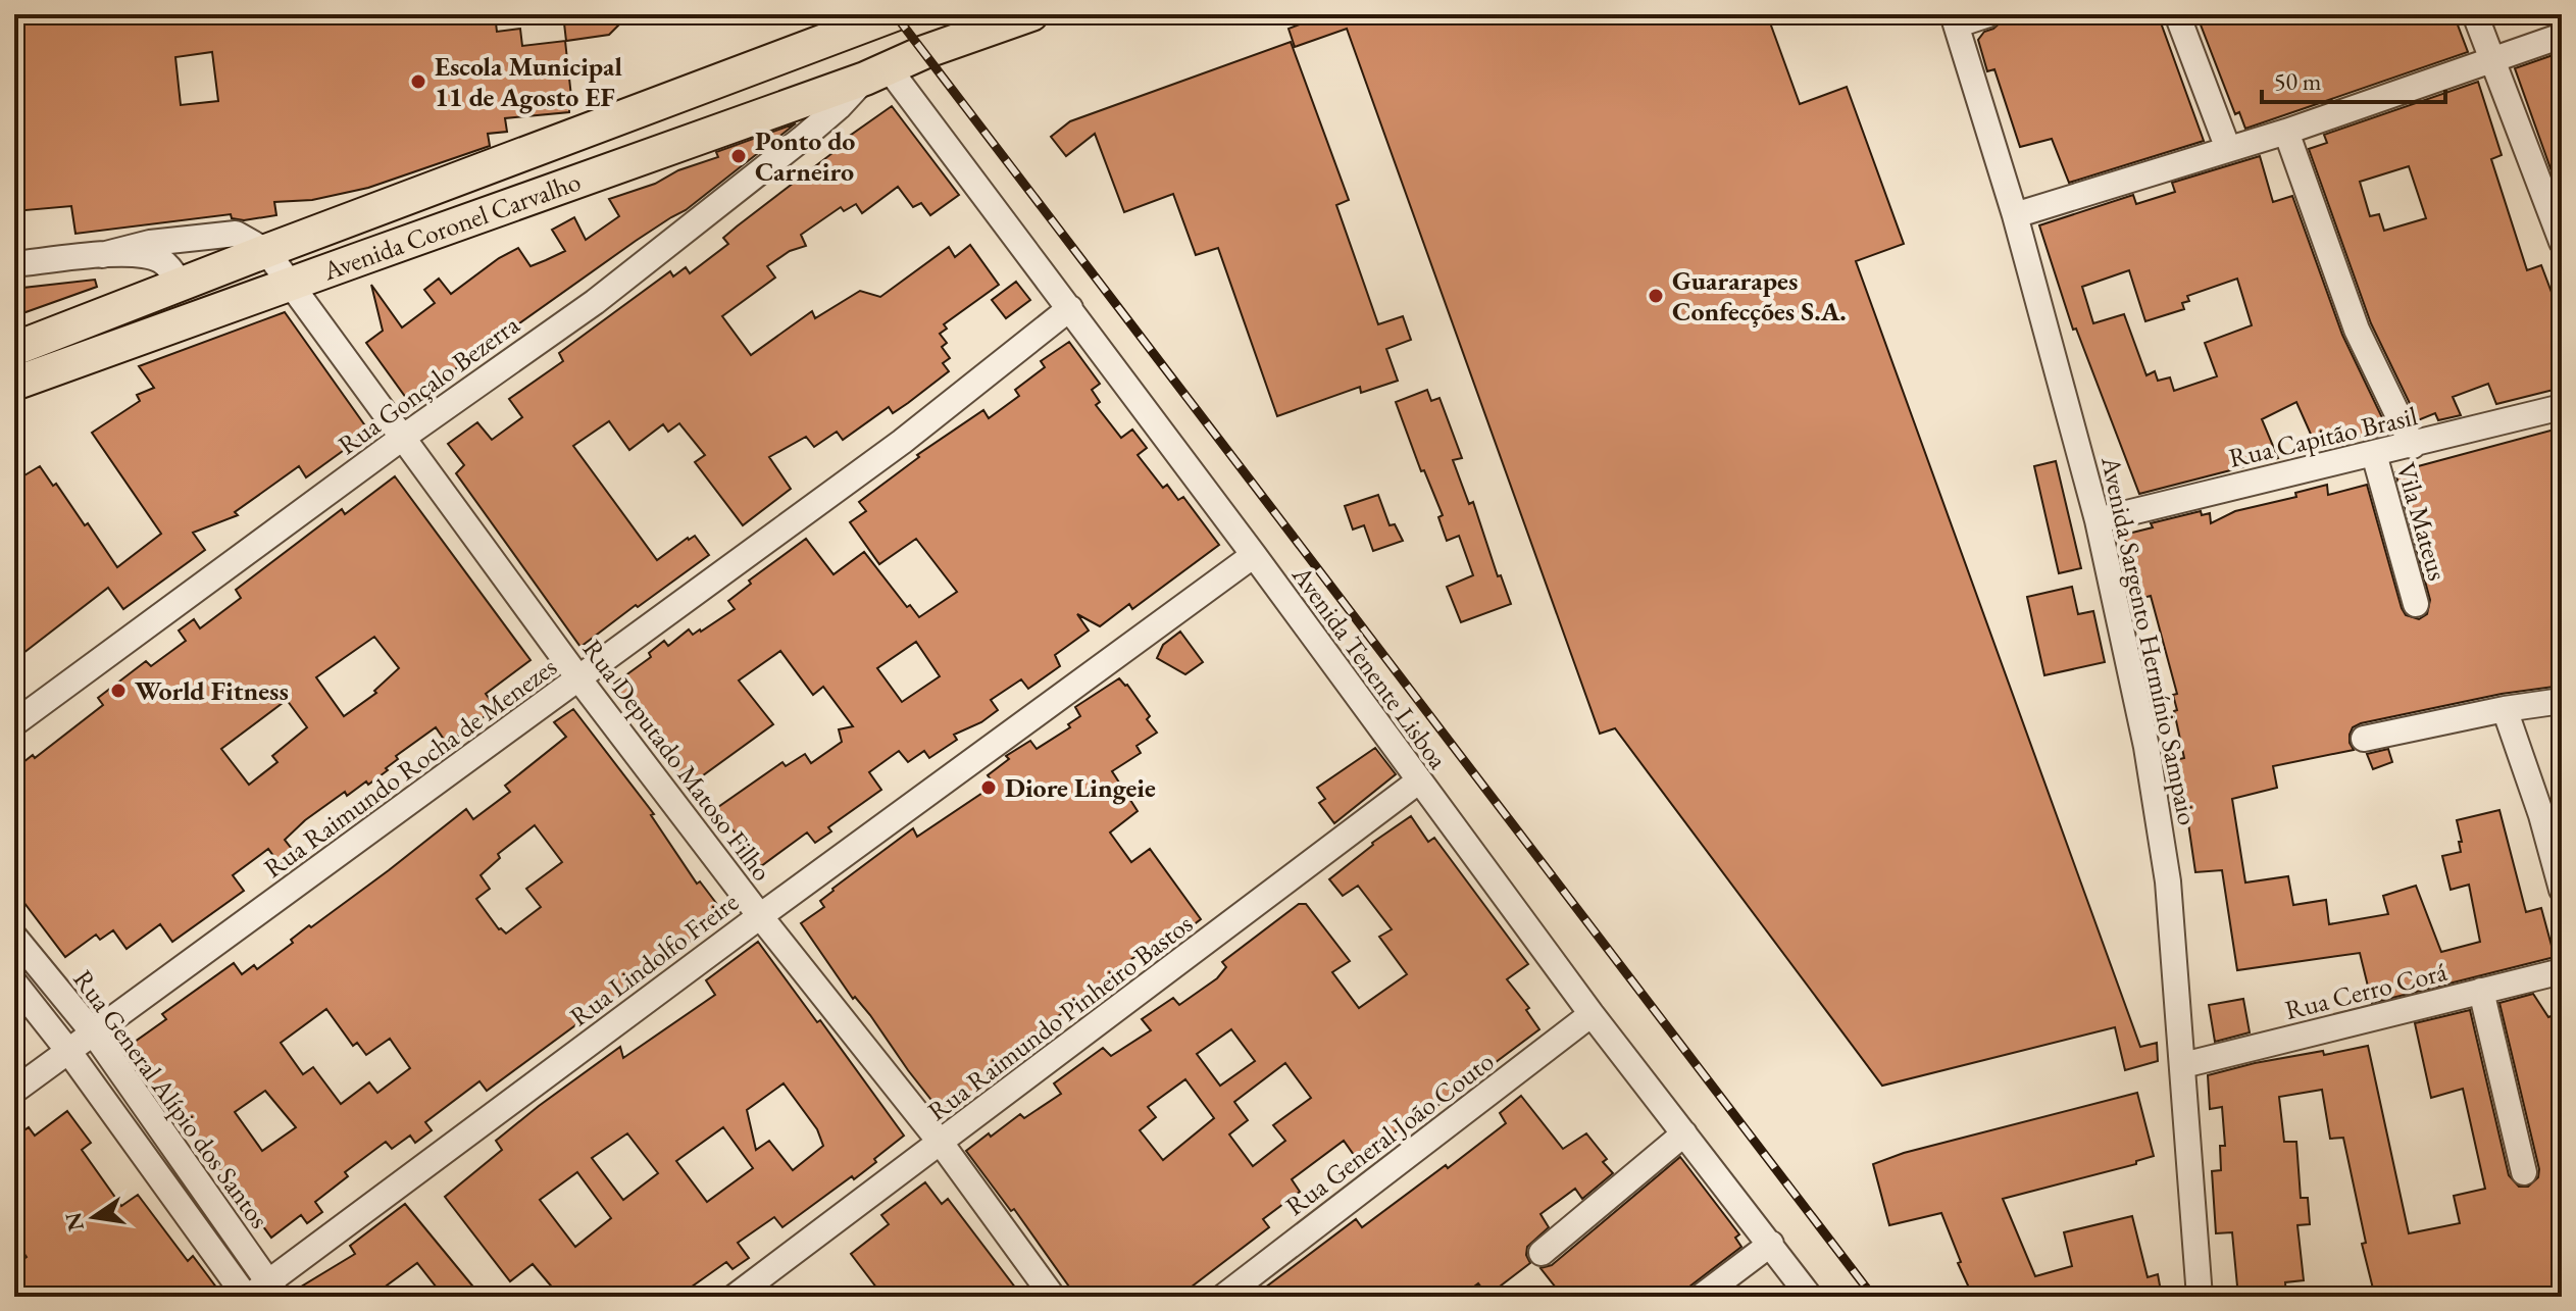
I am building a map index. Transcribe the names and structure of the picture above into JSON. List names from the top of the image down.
{
  "streets": {
    "main road": ["Avenida Coronel Carvalho"],
    "street": [
      "Rua Gonçalo Bezerra",
      "Rua Capitão Brasil",
      "Vila Mateus",
      "Avenida Sargento Hermínio Sampaio",
      "Avenida Tenente Lisboa",
      "Rua Deputado Matoso Filho",
      "Rua Raimundo Rocha de Menezes",
      "Rua Lindolfo Freire",
      "Rua Cerro Corá",
      "Rua Raimundo Pinheiro Bastos",
      "Rua General Alípio dos Santos",
      "Rua General João Couto"
    ]
  },
  "crossings": [
    ["Avenida Coronel Carvalho", "Rua Gonçalo Bezerra"],
    ["Avenida Coronel Carvalho", "Avenida Tenente Lisboa"],
    ["Avenida Coronel Carvalho", "Rua Deputado Matoso Filho"],
    ["Rua Gonçalo Bezerra", "Avenida Tenente Lisboa"],
    ["Rua Gonçalo Bezerra", "Rua Deputado Matoso Filho"],
    ["Rua Capitão Brasil", "Vila Mateus"],
    ["Rua Capitão Brasil", "Avenida Sargento Hermínio Sampaio"],
    ["Avenida Sargento Hermínio Sampaio", "Rua Cerro Corá"],
    ["Avenida Tenente Lisboa", "Rua Raimundo Rocha de Menezes"],
    ["Avenida Tenente Lisboa", "Rua Lindolfo Freire"],
    ["Avenida Tenente Lisboa", "Rua Raimundo Pinheiro Bastos"],
    ["Avenida Tenente Lisboa", "Rua General João Couto"],
    ["Rua Deputado Matoso Filho", "Rua Raimundo Rocha de Menezes"],
    ["Rua Deputado Matoso Filho", "Rua Lindolfo Freire"],
    ["Rua Deputado Matoso Filho", "Rua Raimundo Pinheiro Bastos"],
    ["Rua Raimundo Rocha de Menezes", "Rua General Alípio dos Santos"],
    ["Rua Lindolfo Freire", "Rua General Alípio dos Santos"]
  ],
  "places": [
    "Escola Municipal 11 de Agosto EF",
    "Ponto do Carneiro",
    "Guararapes Confecções S.A.",
    "World Fitness",
    "Diore Lingeie"
  ],
  "scale_bar": "50 m",
  "north": "left"
}
